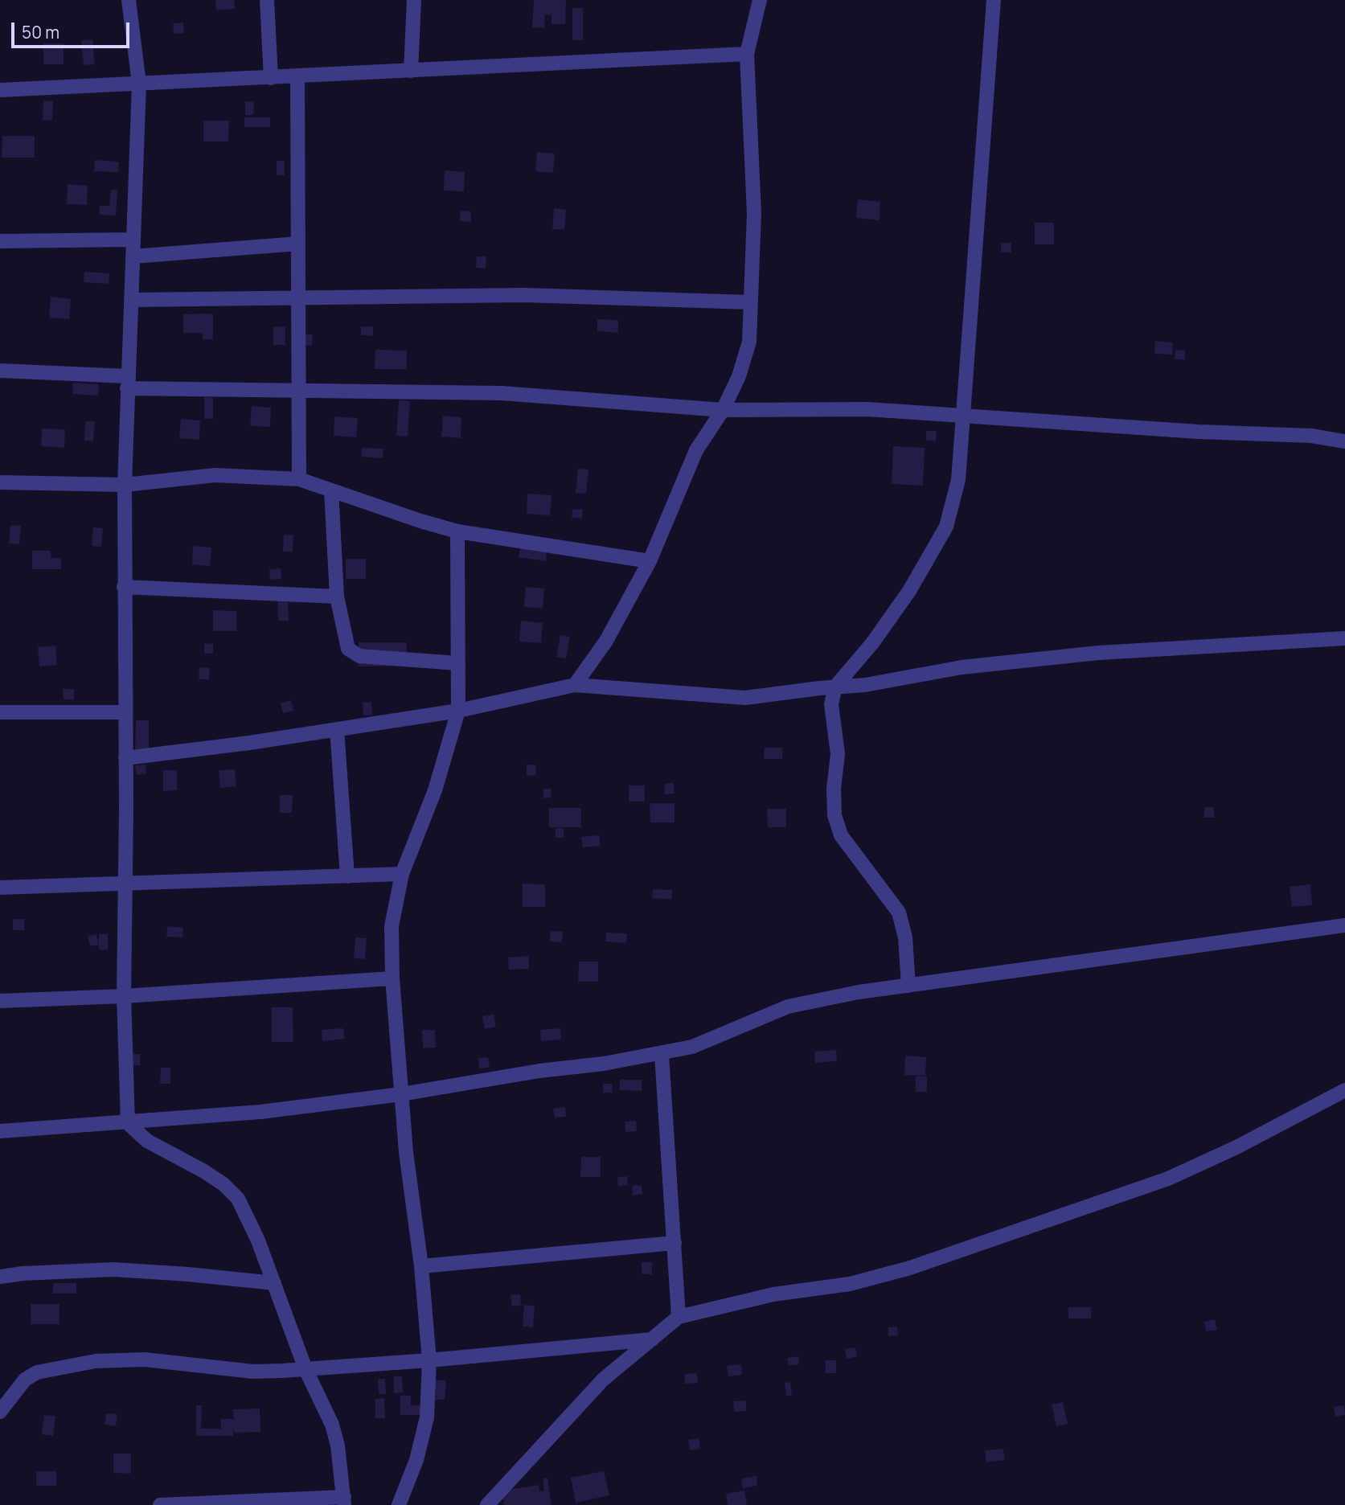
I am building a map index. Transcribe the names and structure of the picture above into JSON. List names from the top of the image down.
{
  "scale_bar": "50 m"
}
